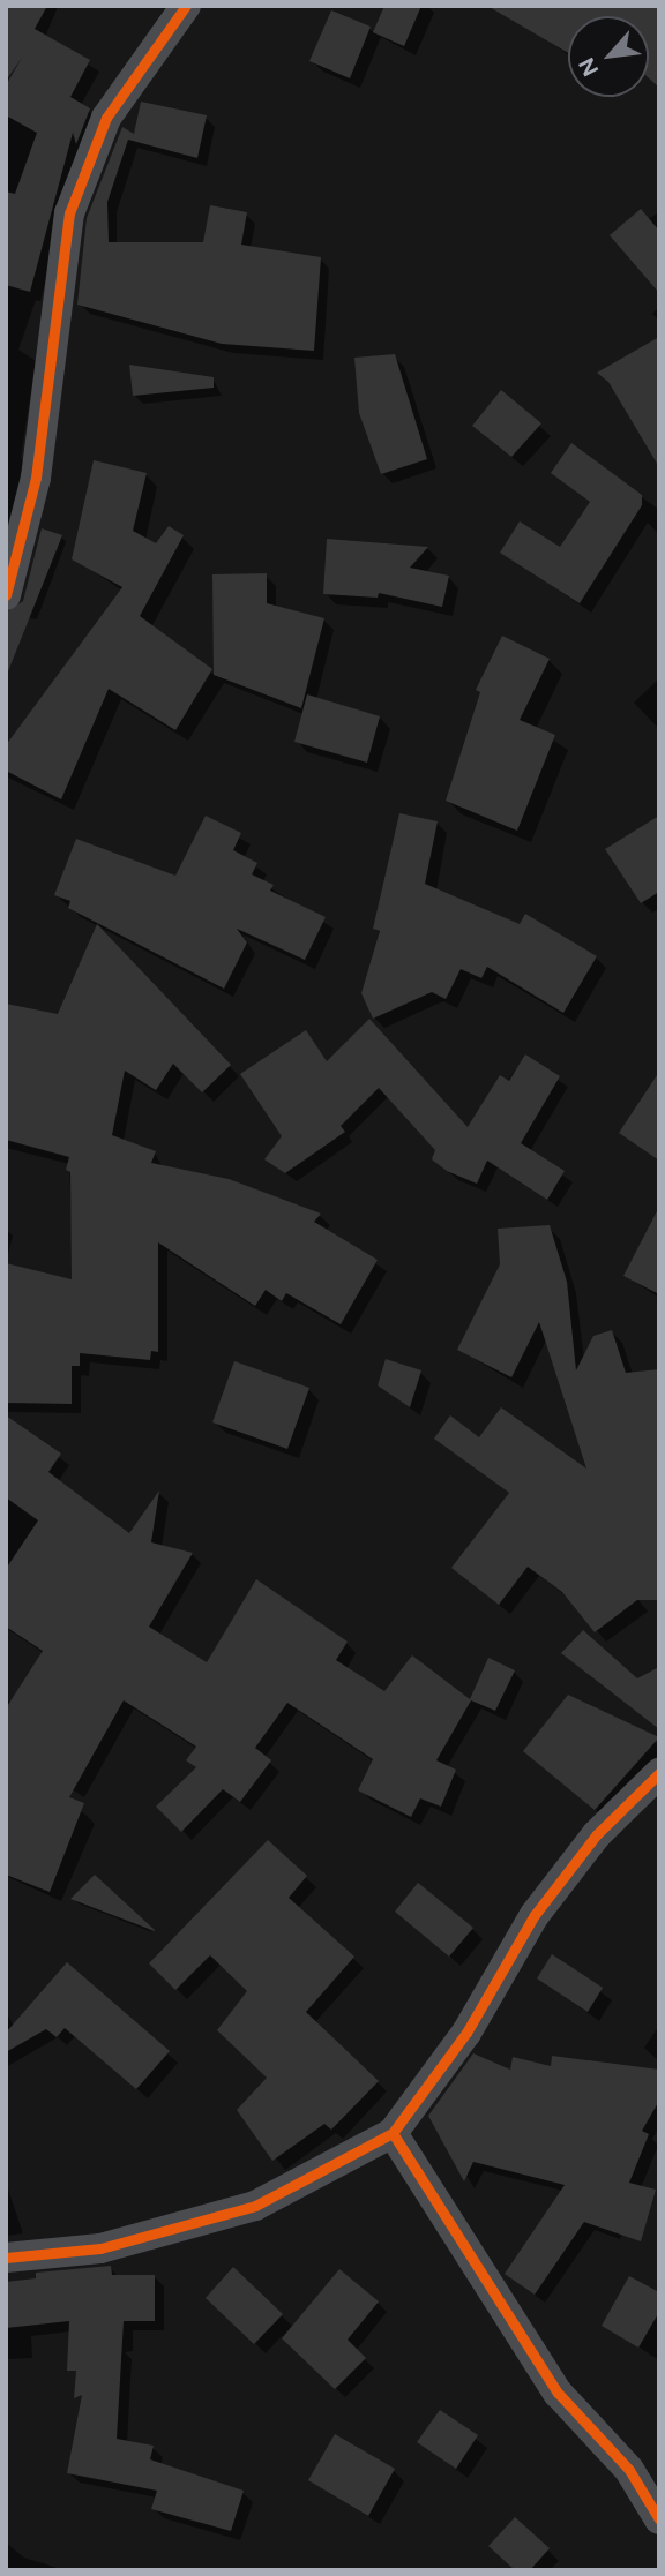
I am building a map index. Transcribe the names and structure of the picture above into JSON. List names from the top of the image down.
{
  "north": "bottom left"
}
